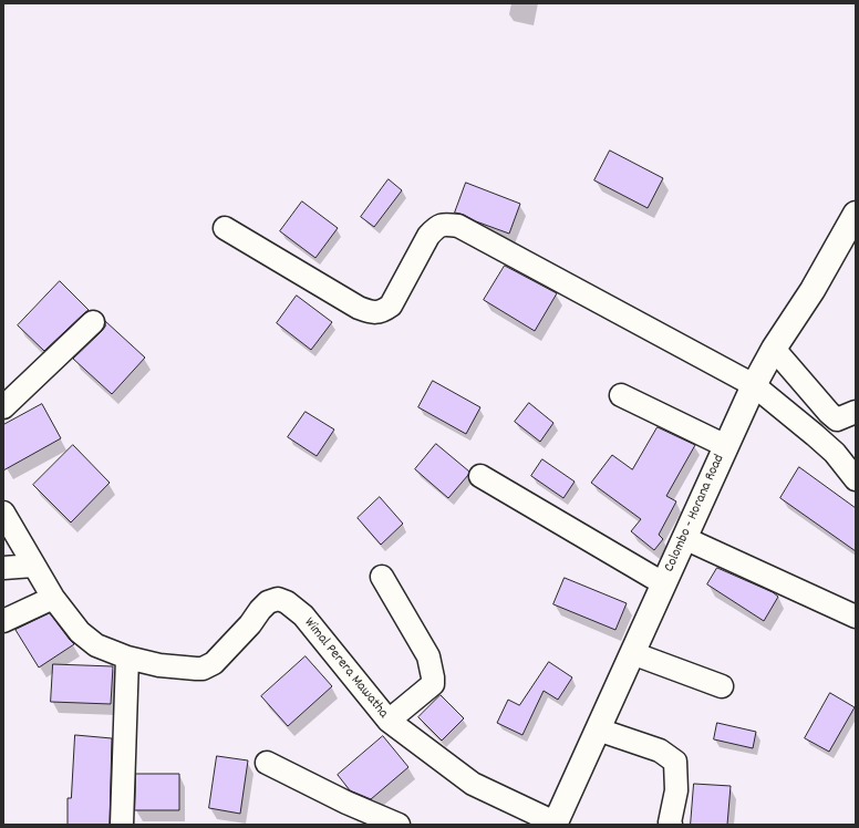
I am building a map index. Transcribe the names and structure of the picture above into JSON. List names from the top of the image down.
{
  "streets": {
    "main road": ["Colombo - Horana Road"],
    "street": ["Wimal Perera Mawatha"]
  },
  "crossings": [
    ["Colombo - Horana Road", "Wimal Perera Mawatha"]
  ]
}
